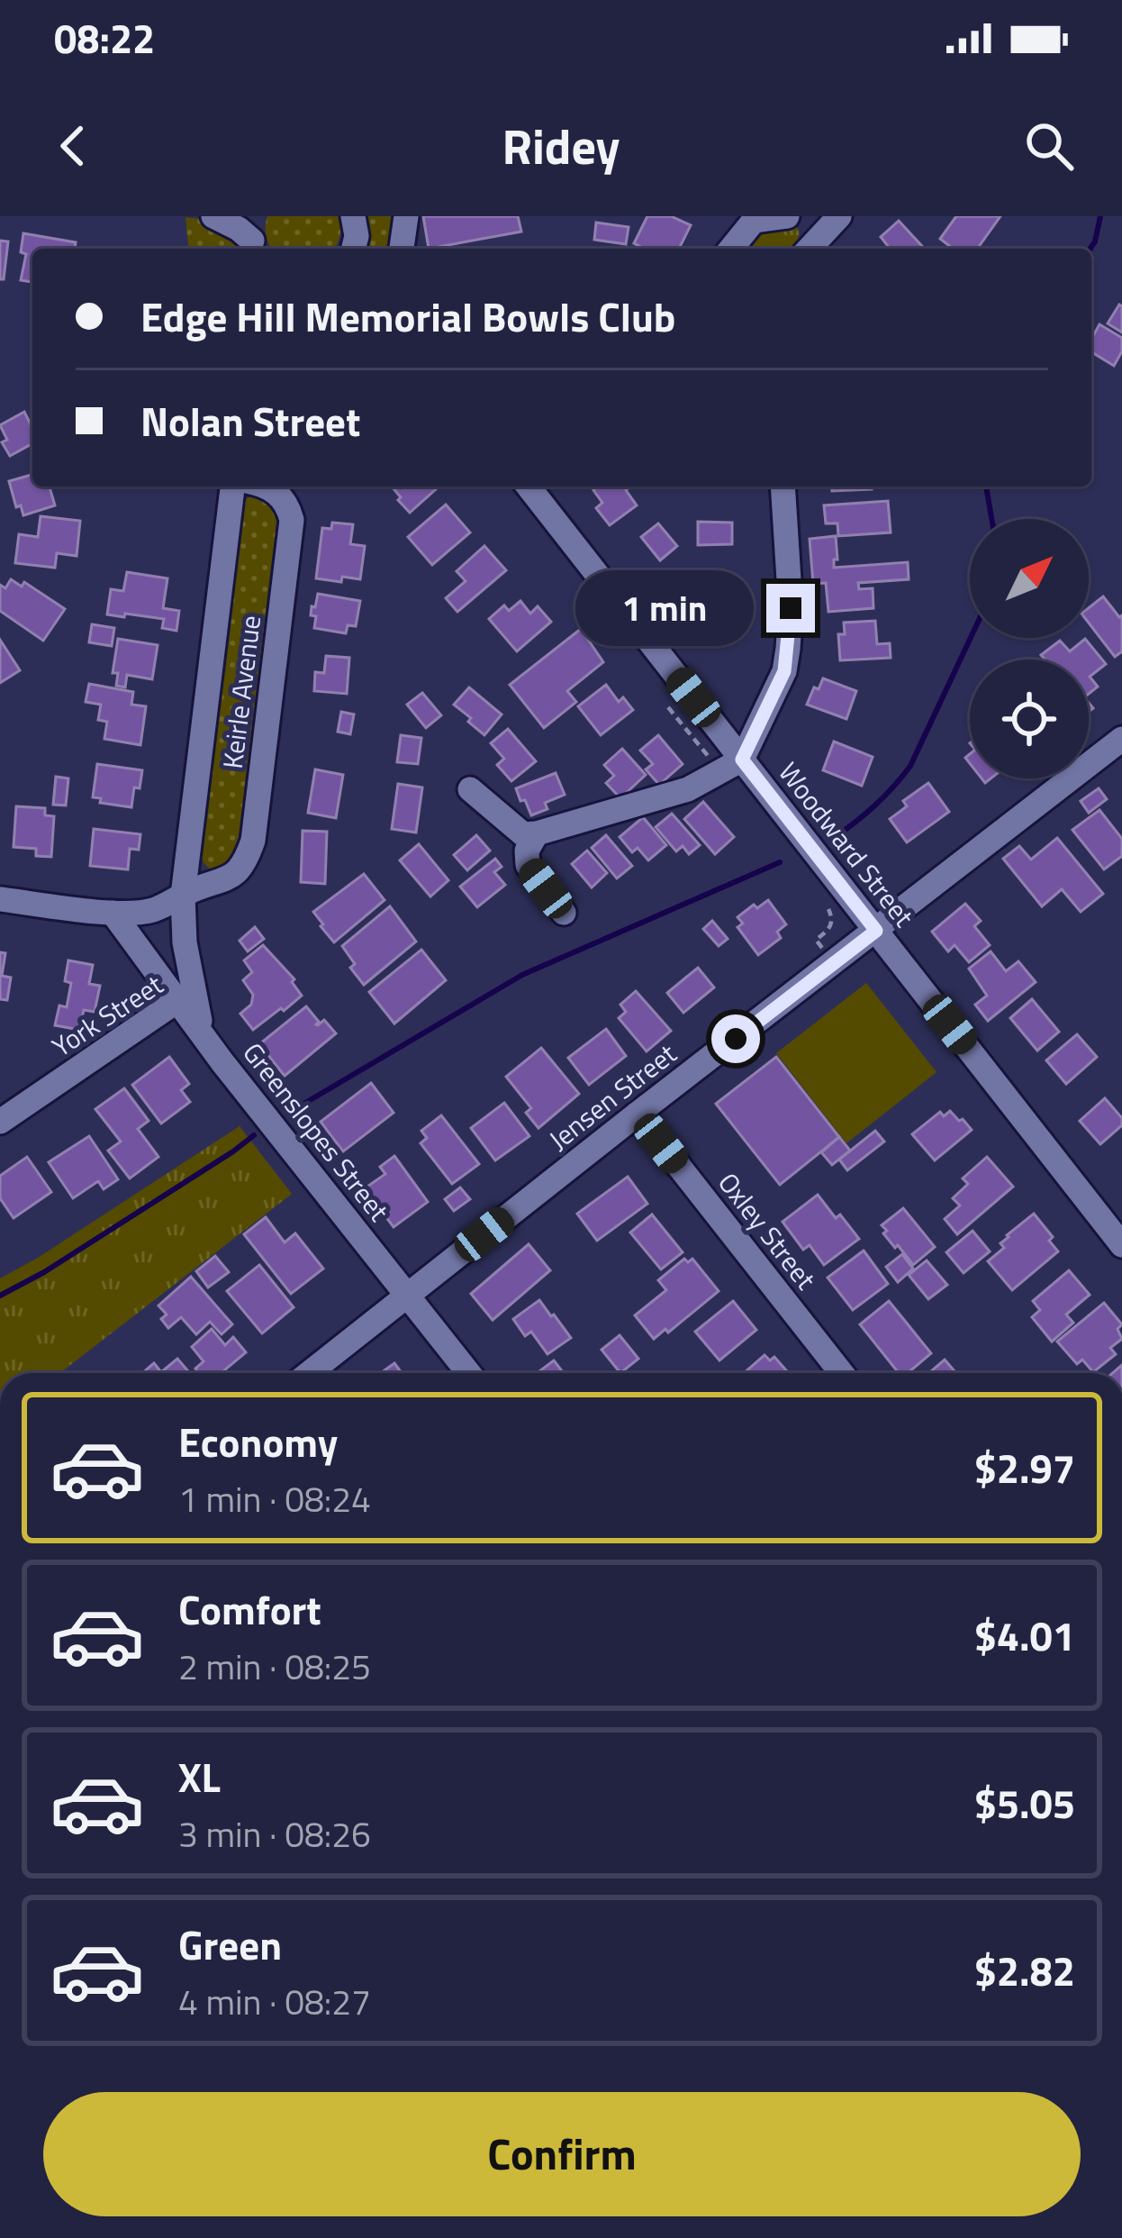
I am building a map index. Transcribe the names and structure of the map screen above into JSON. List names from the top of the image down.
{
  "streets": {
    "street": [
      "Keirle Avenue",
      "Woodward Street",
      "York Street",
      "Jensen Street",
      "Greenslopes Street",
      "Oxley Street"
    ]
  },
  "crossings": [
    ["Keirle Avenue", "York Street"],
    ["Keirle Avenue", "Greenslopes Street"],
    ["Woodward Street", "Jensen Street"],
    ["Jensen Street", "Greenslopes Street"],
    ["Jensen Street", "Oxley Street"]
  ],
  "north": "top right",
  "page": {
    "status": "08:22",
    "header": "Ridey",
    "banner": ["Edge Hill Memorial Bowls Club", "Nolan Street"],
    "bubble": "1 min",
    "list": [
      {
        "name": "Economy",
        "note": "1 min · 08:24",
        "value": "$2.97"
      },
      {
        "name": "Comfort",
        "note": "2 min · 08:25",
        "value": "$4.01"
      },
      {
        "name": "XL",
        "note": "3 min · 08:26",
        "value": "$5.05"
      },
      {
        "name": "Green",
        "note": "4 min · 08:27",
        "value": "$2.82"
      }
    ],
    "buttons": "Confirm"
  }
}
